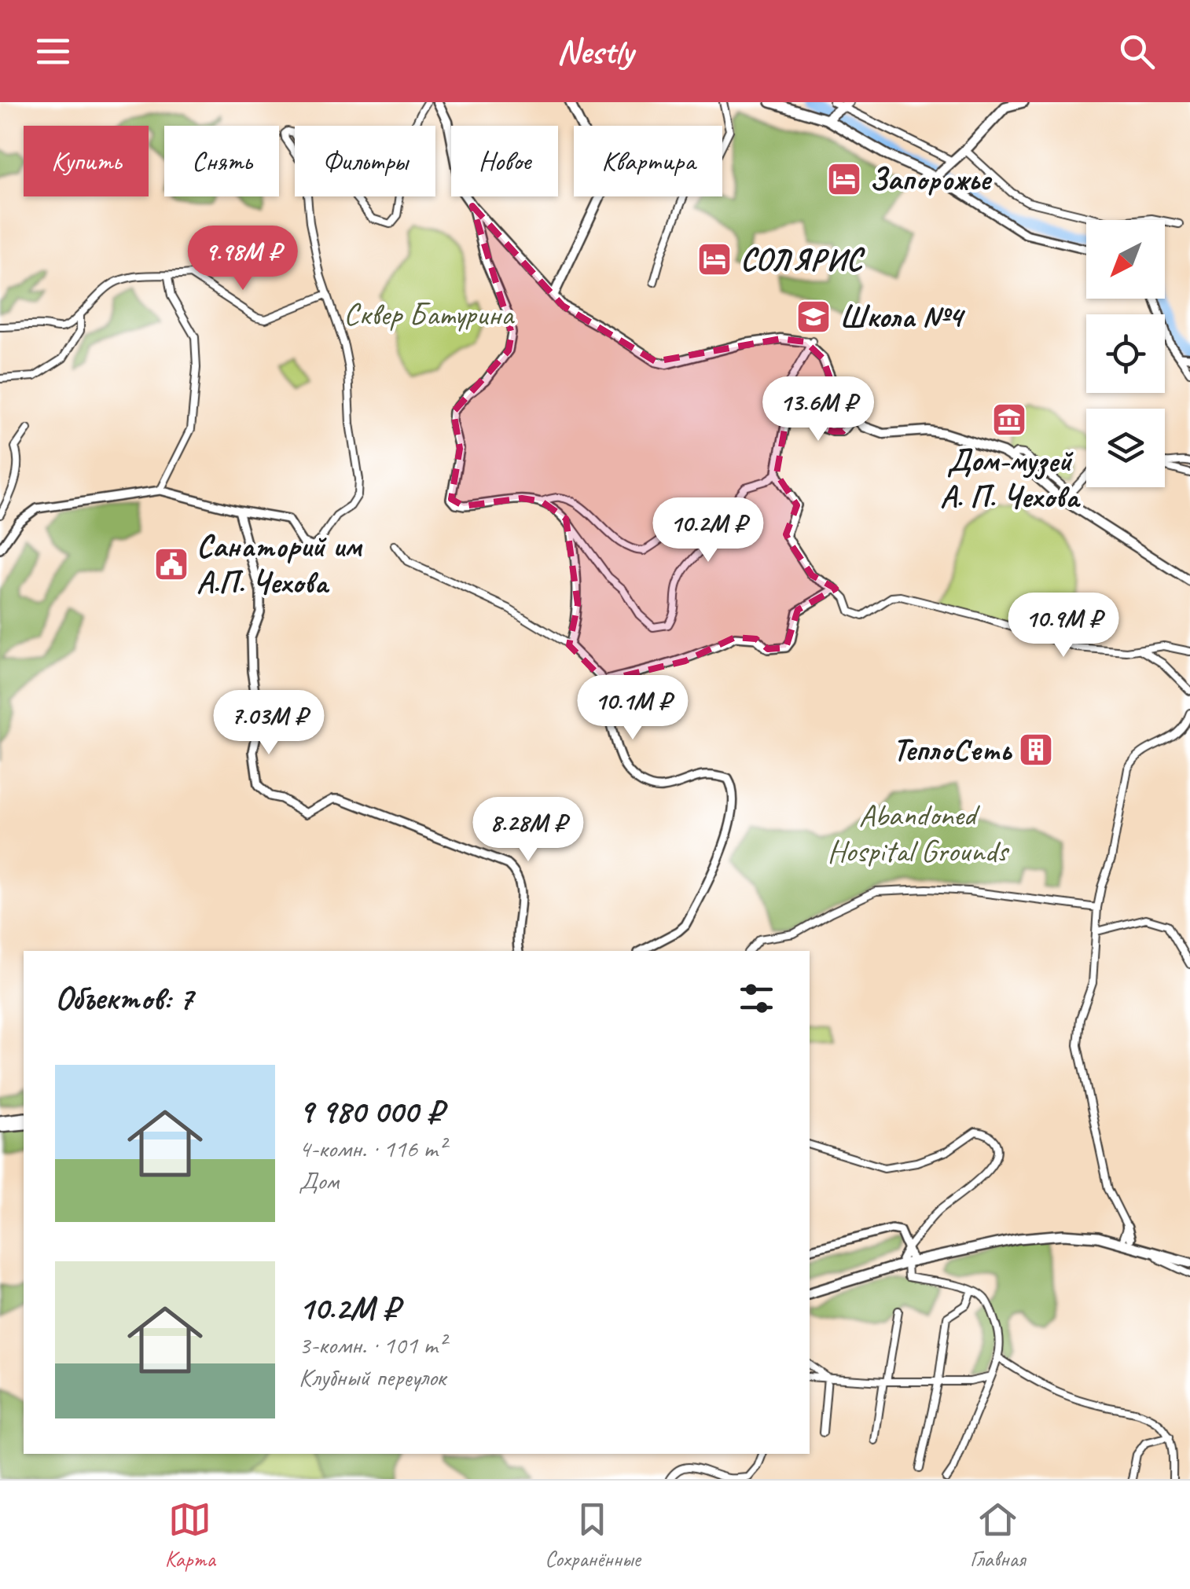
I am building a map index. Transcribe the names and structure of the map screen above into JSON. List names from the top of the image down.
{
  "parks": ["Сквер Батурина", "Abandoned Hospital Grounds"],
  "places": {
    "hotel": ["Запорожье", "СОЛЯРИС"],
    "school or university": ["Школа №4"],
    "museum": ["Дом-музей А. П. Чехова"],
    "public building": ["Санаторий им А.П. Чехова"],
    "building": ["ТеплоСеть"]
  },
  "north": "bottom left",
  "page": {
    "header": "Nestly",
    "chip": [
      "Купить",
      "Снять",
      "Фильтры",
      "Новое",
      "Квартира"
    ],
    "price": [
      "9.98M ₽",
      "13.6M ₽",
      "10.2M ₽",
      "10.9M ₽",
      "10.1M ₽",
      "7.03M ₽",
      "8.28M ₽"
    ],
    "heading": "Объектов: 7",
    "list": [
      {
        "name": "9 980 000 ₽",
        "note": "4-комн. · 116 m² · Дом"
      },
      {
        "name": "10.2M ₽",
        "note": "3-комн. · 101 m² · Клубный переулок"
      }
    ],
    "tabs": ["Карта", "Сохранённые", "Главная"]
  }
}
